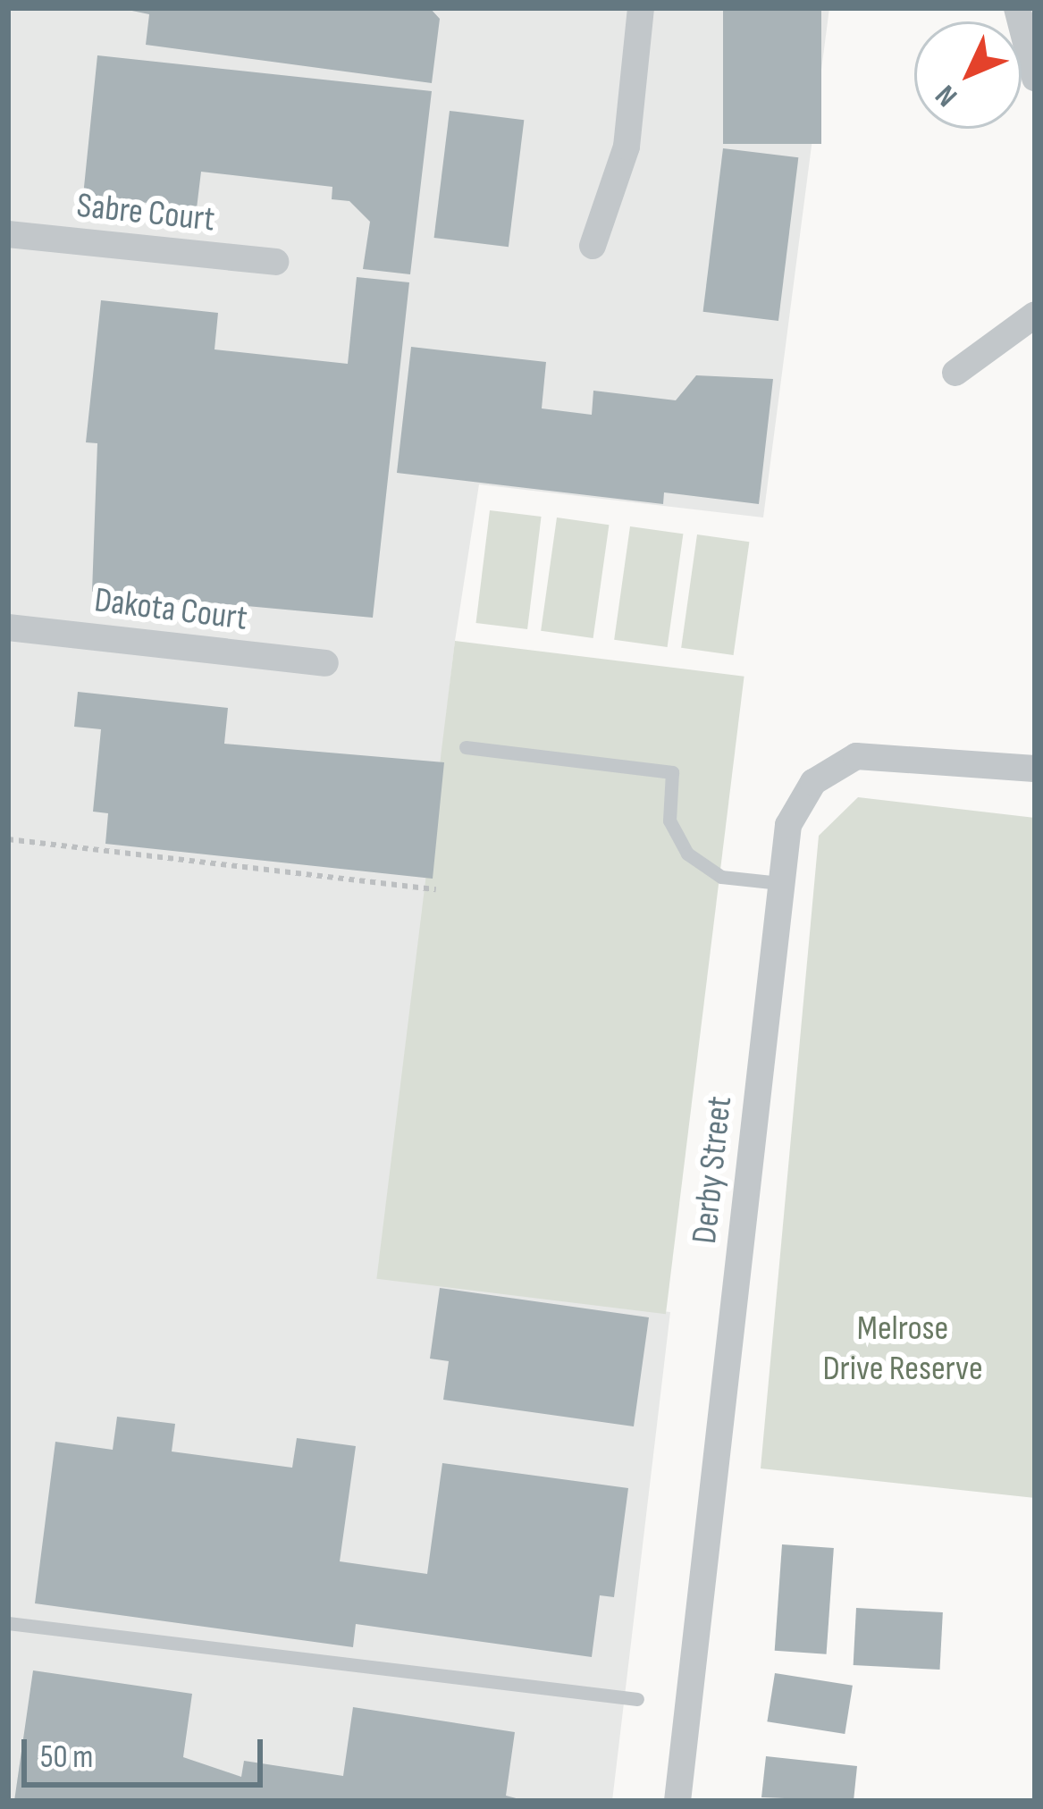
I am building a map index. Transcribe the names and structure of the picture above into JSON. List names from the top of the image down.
{
  "streets": {
    "street": ["Sabre Court", "Dakota Court", "Derby Street"]
  },
  "parks": ["Melrose Drive Reserve"],
  "scale_bar": "50 m",
  "north": "bottom left"
}
